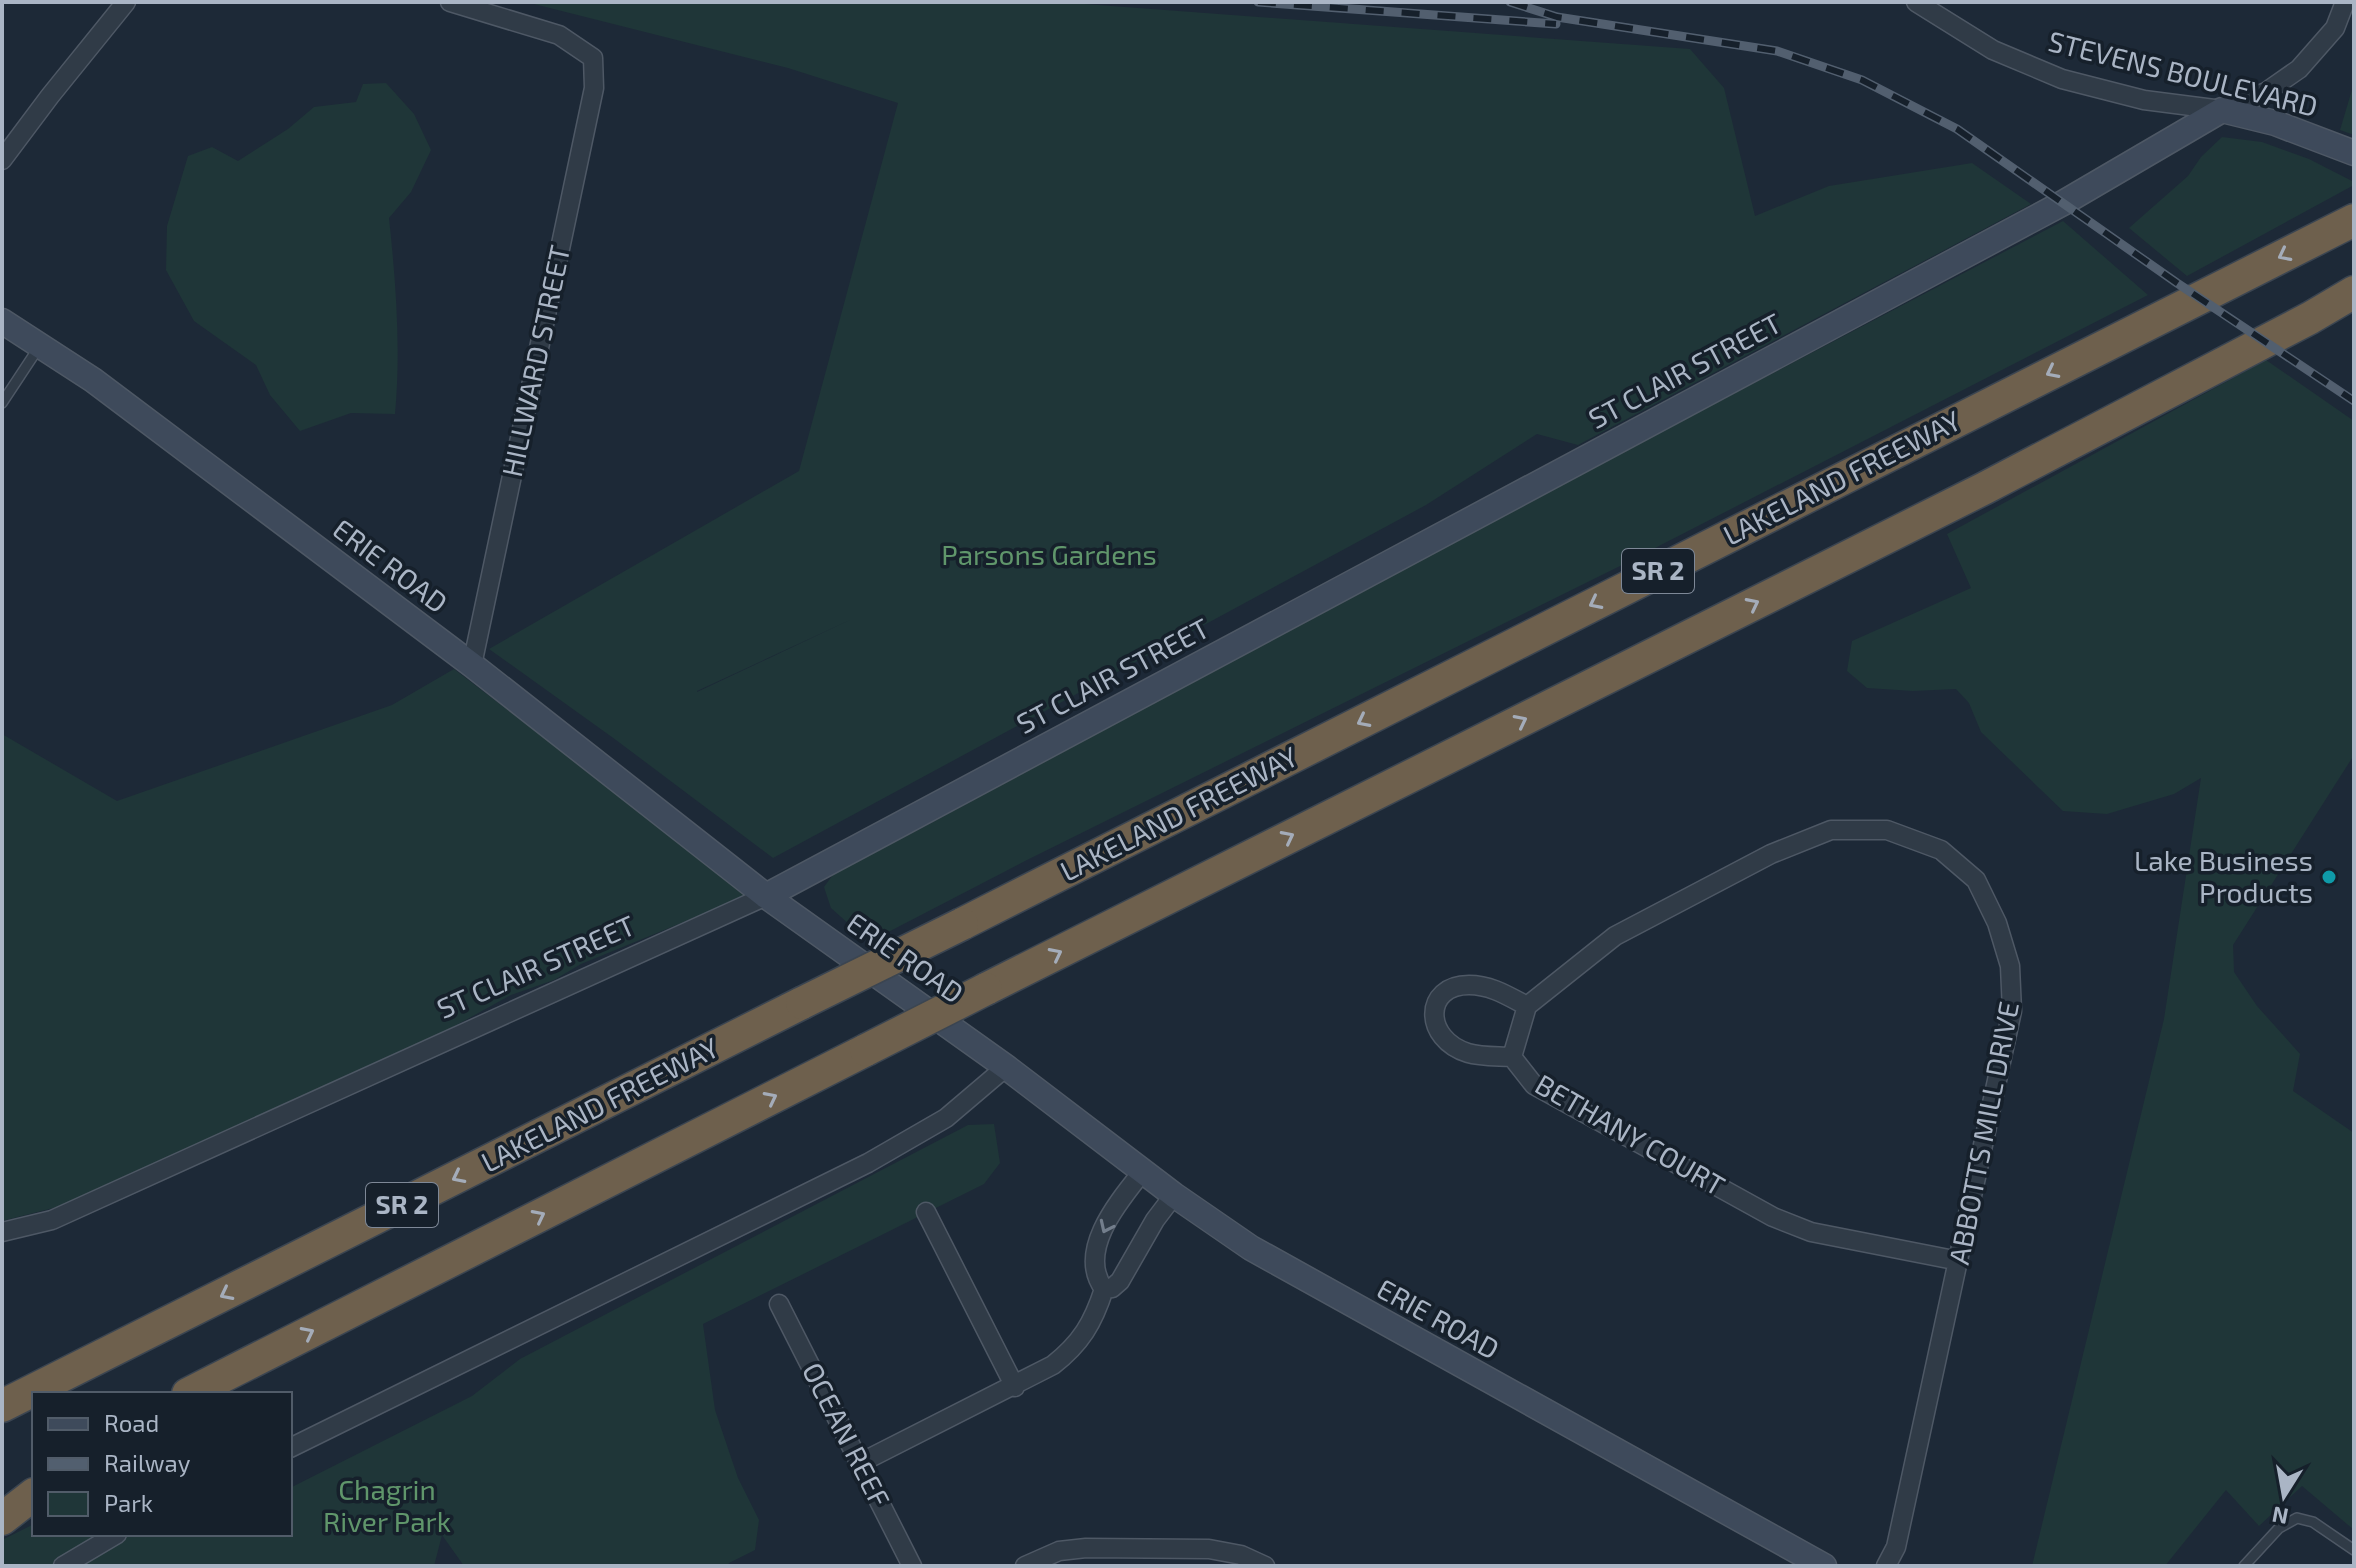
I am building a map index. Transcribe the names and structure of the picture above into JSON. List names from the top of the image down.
{
  "streets": {
    "highway": ["LAKELAND FREEWAY", "SR 2"],
    "street": [
      "STEVENS BOULEVARD",
      "HILLWARD STREET",
      "ST CLAIR STREET",
      "ERIE ROAD",
      "ABBOTTS MILL DRIVE",
      "BETHANY COURT",
      "OCEAN REEF"
    ]
  },
  "crossings": [
    ["STEVENS BOULEVARD", "ST CLAIR STREET"],
    ["HILLWARD STREET", "ERIE ROAD"],
    ["ST CLAIR STREET", "ERIE ROAD"],
    ["ABBOTTS MILL DRIVE", "BETHANY COURT"]
  ],
  "parks": ["Parsons Gardens", "Chagrin River Park"],
  "places": ["Lake Business Products"],
  "legend": ["Road", "Railway", "Park"],
  "north": "bottom"
}
